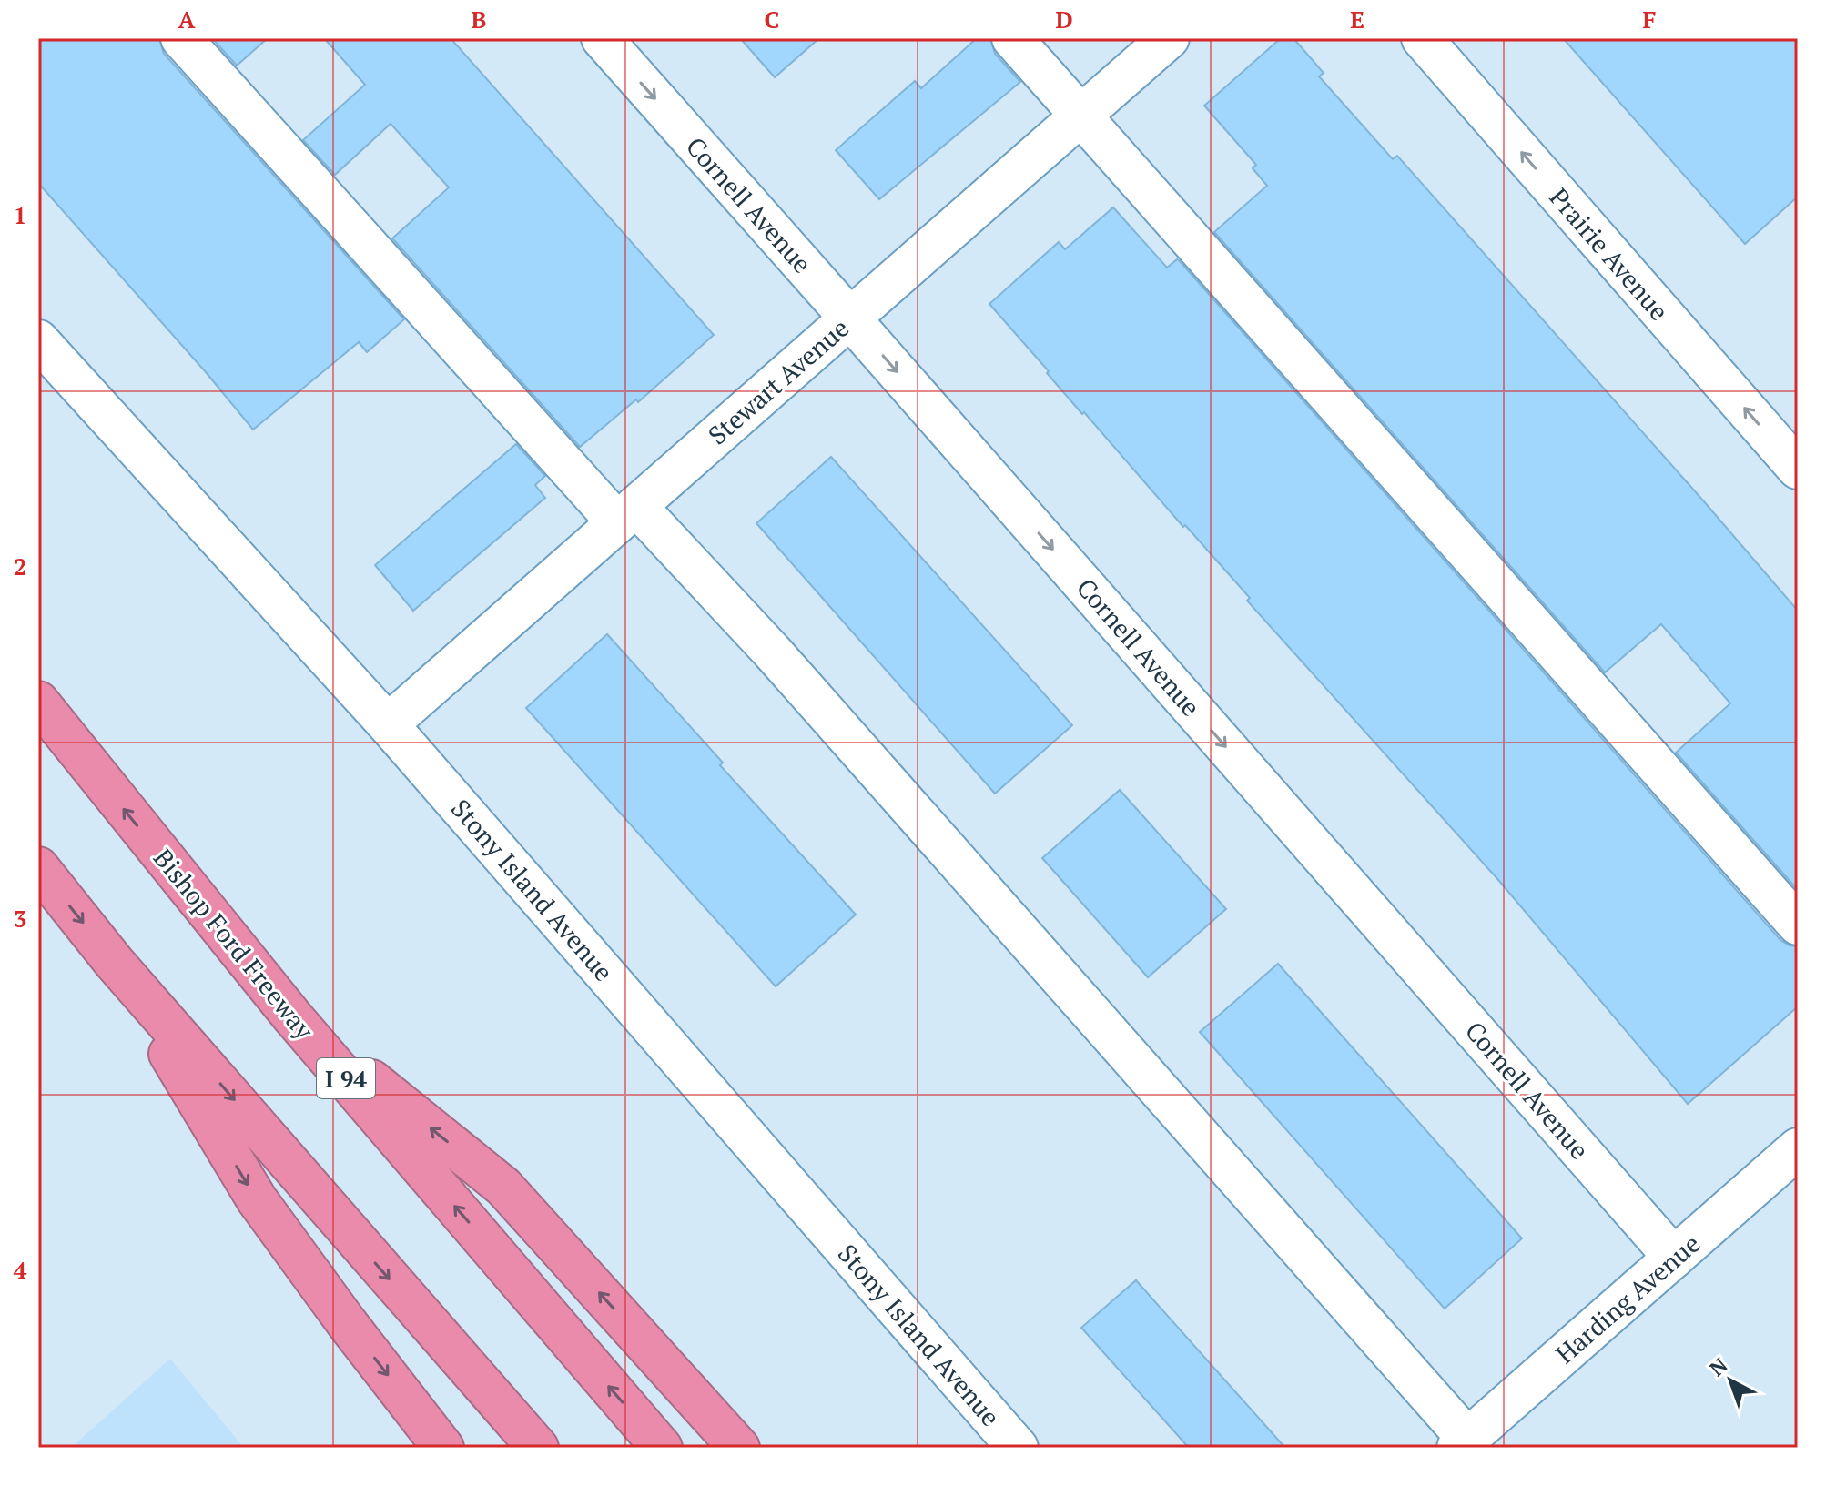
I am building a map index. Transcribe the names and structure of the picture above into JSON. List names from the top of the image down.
{
  "streets": {
    "highway": ["Bishop Ford Freeway", "I 94"],
    "street": [
      "Cornell Avenue",
      "Prairie Avenue",
      "Stewart Avenue",
      "Stony Island Avenue",
      "Harding Avenue"
    ]
  },
  "crossings": [
    ["Cornell Avenue", "Stewart Avenue"],
    ["Cornell Avenue", "Harding Avenue"],
    ["Stewart Avenue", "Stony Island Avenue"]
  ],
  "north": "top left",
  "grid": {
    "columns": [
      "A",
      "B",
      "C",
      "D",
      "E",
      "F"
    ],
    "rows": [
      "1",
      "2",
      "3",
      "4"
    ]
  }
}
